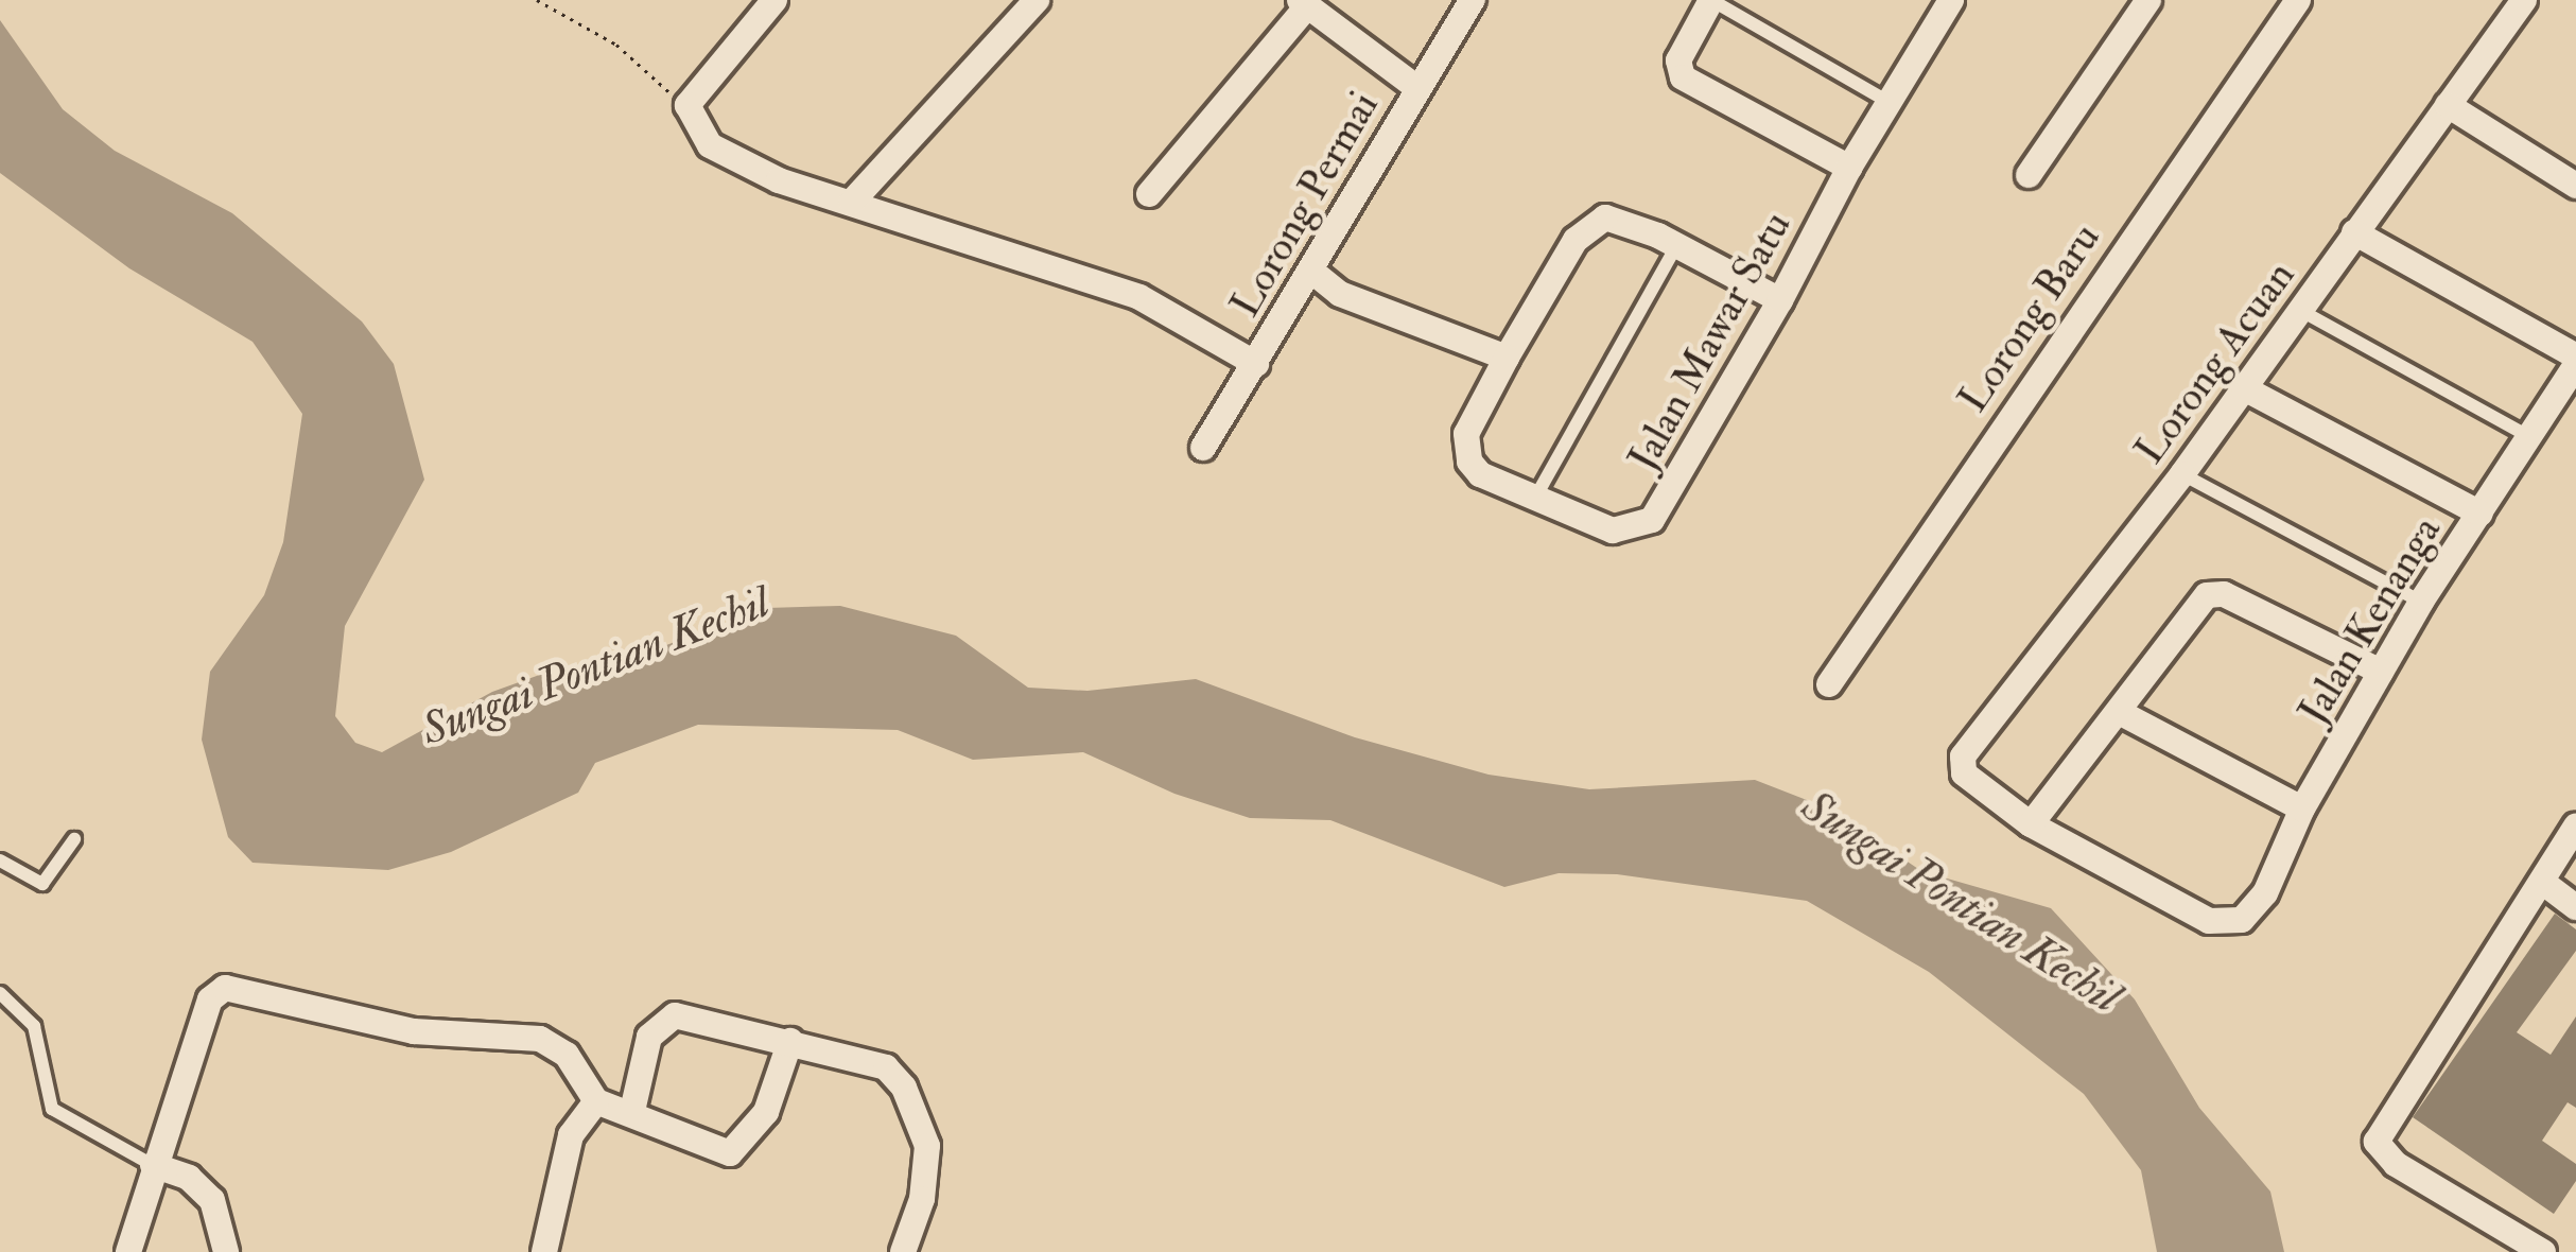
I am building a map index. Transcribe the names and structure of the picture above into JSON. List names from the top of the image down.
{
  "streets": {
    "street": [
      "Lorong Permai",
      "Lorong Baru",
      "Jalan Mawar Satu",
      "Lorong Acuan",
      "Jalan Kenanga"
    ]
  },
  "crossings": [
    ["Lorong Acuan", "Jalan Kenanga"]
  ],
  "water": ["Sungai Pontian Kechil"]
}
